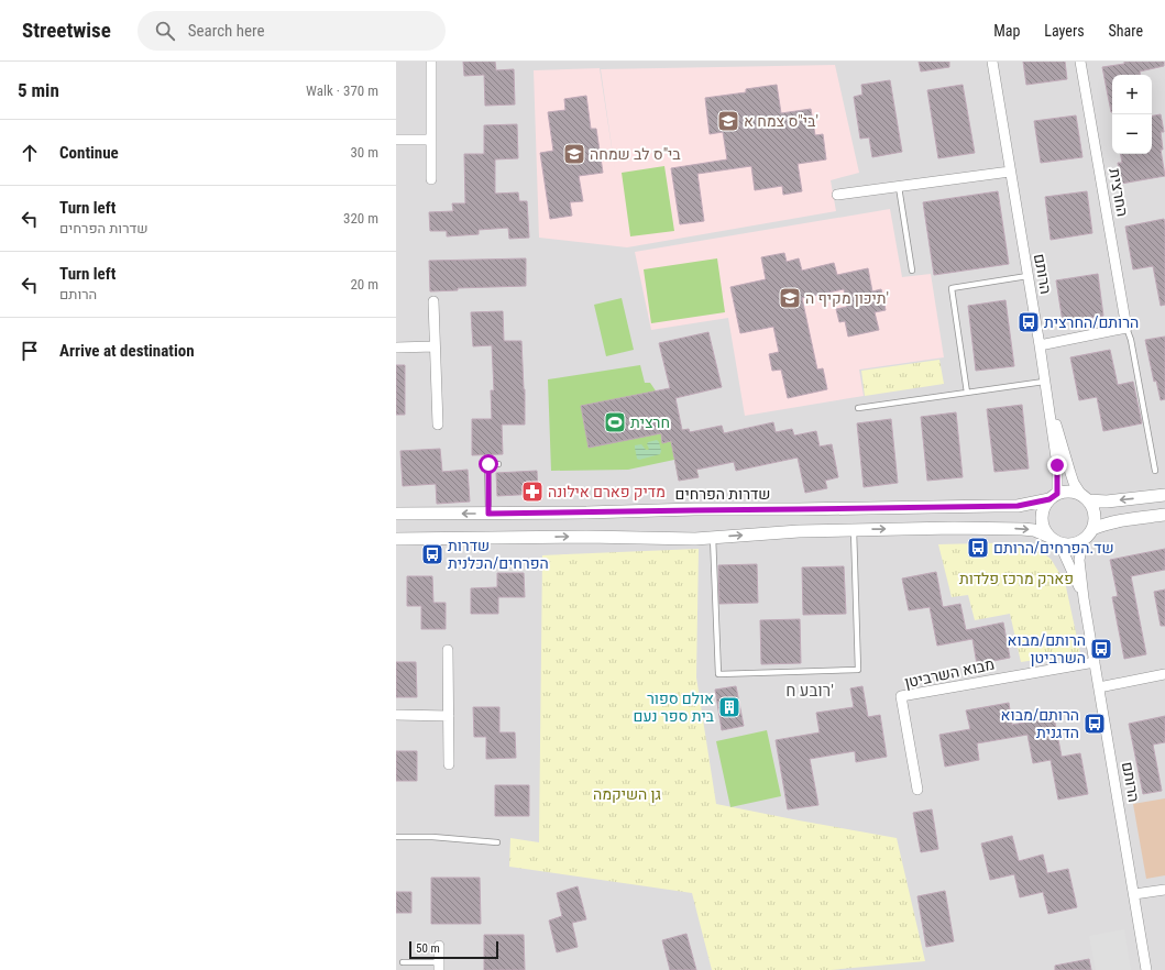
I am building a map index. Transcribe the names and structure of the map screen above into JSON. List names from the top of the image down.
{
  "streets": {
    "street": [
      "החרצית",
      "הרותם",
      "שדרות הפרחים",
      "מבוא השרביטן"
    ]
  },
  "crossings": [
    ["הרותם", "שדרות הפרחים"],
    ["הרותם", "מבוא השרביטן"]
  ],
  "districts": ["רובע ח'"],
  "parks": ["פארק מרכז פלדות", "גן השיקמה"],
  "places": {
    "school or university": ["בי\"ס צמח א'", "בי\"ס לב שמחה", "תיכון מקיף ה'"],
    "bus stop": [
      "הרותם/החרצית",
      "שד.הפרחים/הרותם",
      "שדרות הפרחים/הכלנית",
      "הרותם/מבוא השרביטן",
      "הרותם/מבוא הדגנית"
    ],
    "sports": ["חרצית"],
    "pharmacy": ["מדיק פארם אילונה"],
    "building": ["אולם ספור בית ספר נעם"]
  },
  "scale_bar": "50 m",
  "page": {
    "header": "Streetwise",
    "search": "Search here",
    "nav": ["Map", "Layers", "Share"],
    "heading": ["5 min", "Walk · 370 m"],
    "map_buttons": ["+", "−"],
    "list": [
      ["Continue", "30 m"],
      ["Turn left", "שדרות הפרחים", "320 m"],
      ["Turn left", "הרותם", "20 m"],
      "Arrive at destination"
    ],
    "scale": "50 m"
  }
}
